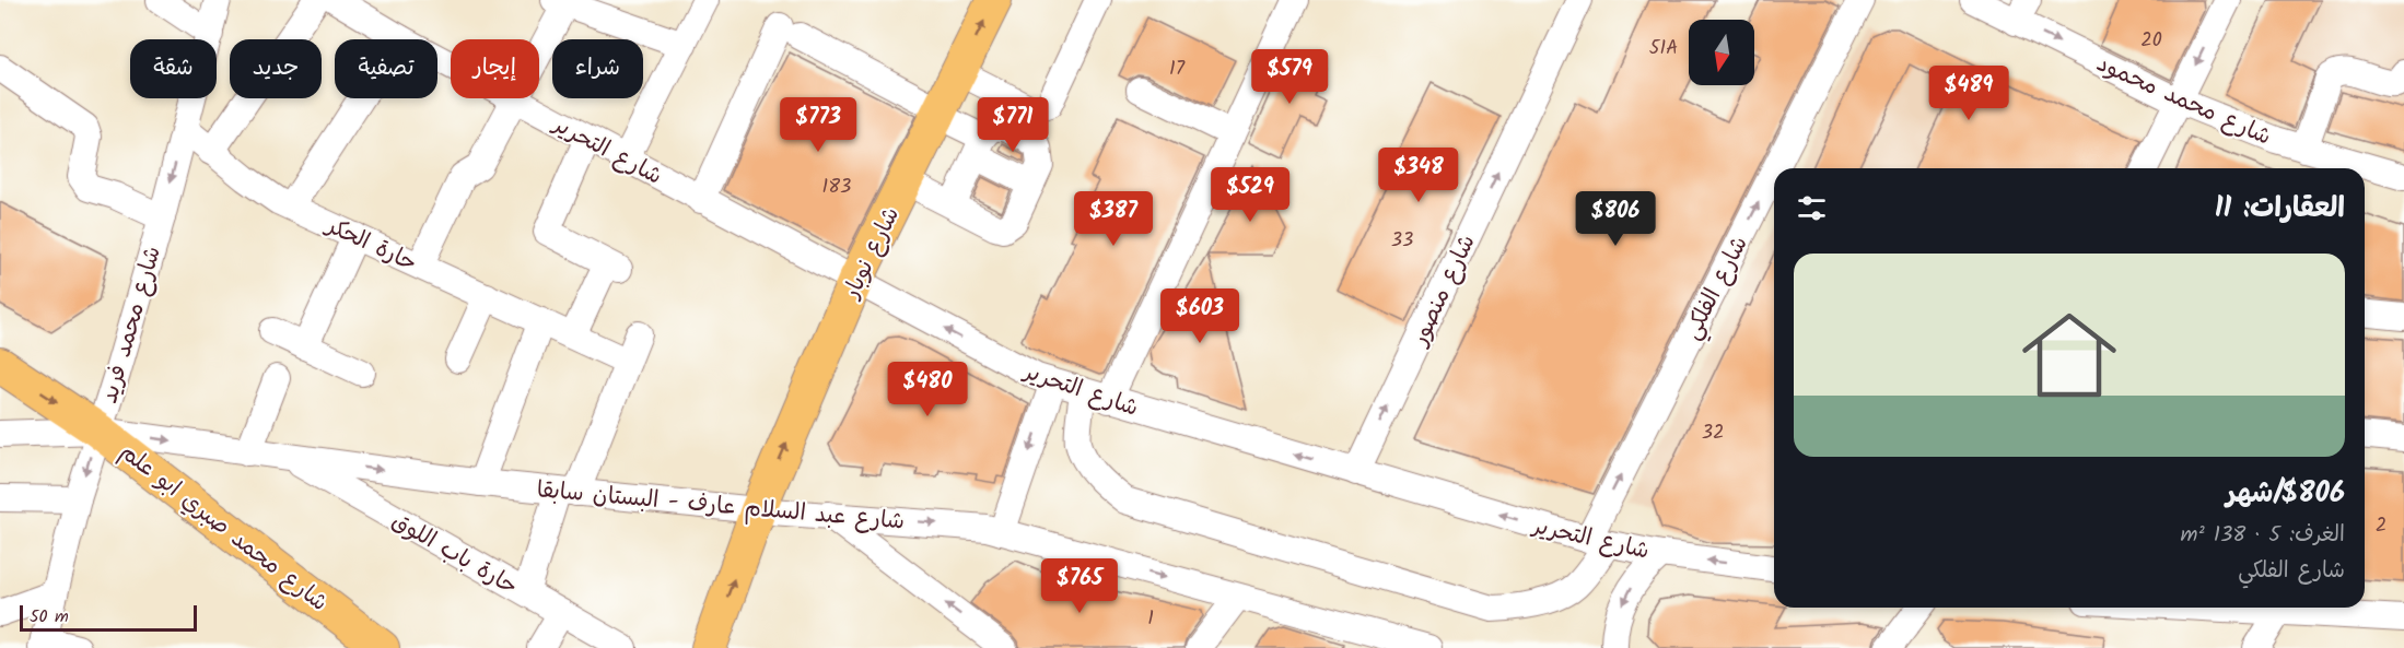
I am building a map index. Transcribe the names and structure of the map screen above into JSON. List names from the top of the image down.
{
  "streets": {
    "main road": ["شارع نوبار", "شارع محمد صبري ابو علم"],
    "street": [
      "شارع محمد محمود",
      "شارع التحرير",
      "حارة الحكر",
      "شارع الفلكي",
      "شارع منصور",
      "شارع محمد فريد",
      "شارع عبد السلام عارف - البستان سابقا",
      "حارة باب اللوق"
    ]
  },
  "crossings": [
    ["شارع التحرير", "شارع نوبار"],
    ["شارع التحرير", "شارع الفلكي"],
    ["شارع التحرير", "شارع منصور"],
    ["حارة الحكر", "شارع محمد فريد"],
    ["شارع نوبار", "شارع عبد السلام عارف - البستان سابقا"],
    ["شارع محمد فريد", "شارع عبد السلام عارف - البستان سابقا"],
    ["شارع محمد فريد", "شارع محمد صبري ابو علم"],
    ["شارع عبد السلام عارف - البستان سابقا", "شارع محمد صبري ابو علم"],
    ["شارع عبد السلام عارف - البستان سابقا", "حارة باب اللوق"]
  ],
  "one_way": [
    "شارع محمد محمود",
    "شارع نوبار",
    "شارع الفلكي",
    "شارع منصور",
    "شارع عبد السلام عارف - البستان سابقا"
  ],
  "house_numbers": [
    "20",
    "51A",
    "17",
    "183",
    "33",
    "32",
    "2",
    "1"
  ],
  "scale_bar": "50 m",
  "north": "bottom",
  "page": {
    "chip": [
      "شراء",
      "إيجار",
      "تصفية",
      "جديد",
      "شقة"
    ],
    "price": [
      "$579",
      "$489",
      "$773",
      "$771",
      "$348",
      "$529",
      "$387",
      "$806",
      "$603",
      "$480",
      "$765"
    ],
    "heading": "العقارات: 11",
    "list": [
      {
        "name": "$806/شهر",
        "note": "الغرف: 5 · 138 m² · شارع الفلكي"
      }
    ],
    "scale": "50 m"
  }
}
